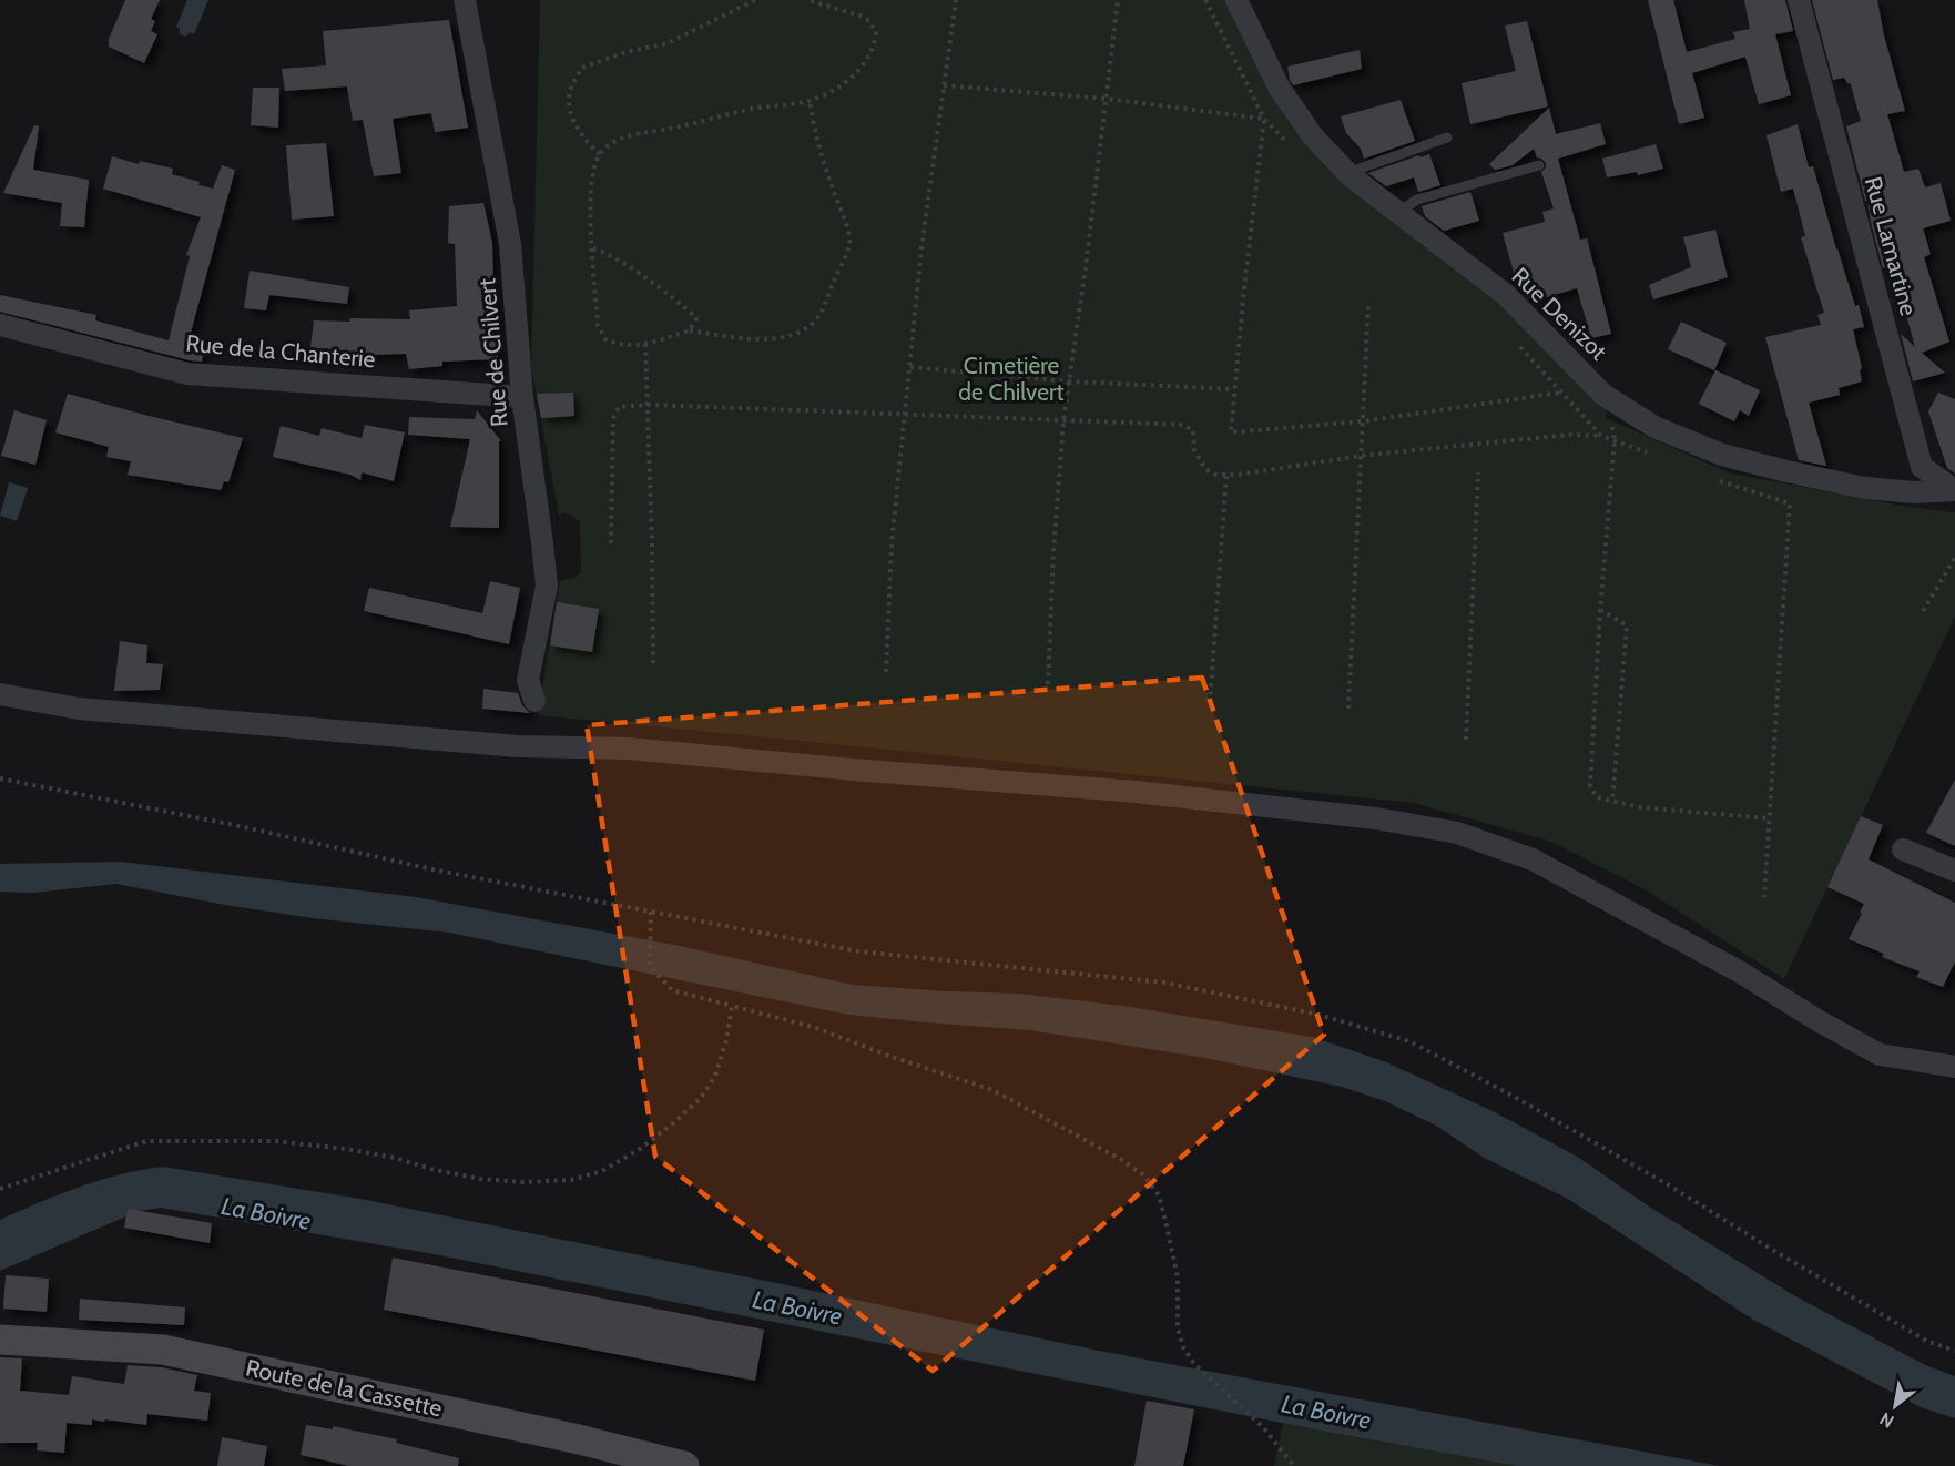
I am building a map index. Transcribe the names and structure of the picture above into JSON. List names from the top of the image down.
{
  "streets": {
    "street": [
      "Rue Lamartine",
      "Rue Denizot",
      "Rue de la Chanterie",
      "Rue de Chilvert",
      "Route de la Cassette"
    ]
  },
  "crossings": [
    ["Rue Lamartine", "Rue Denizot"],
    ["Rue de la Chanterie", "Rue de Chilvert"]
  ],
  "water": ["La Boivre"],
  "parks": ["Cimetière de Chilvert"],
  "north": "bottom left"
}
